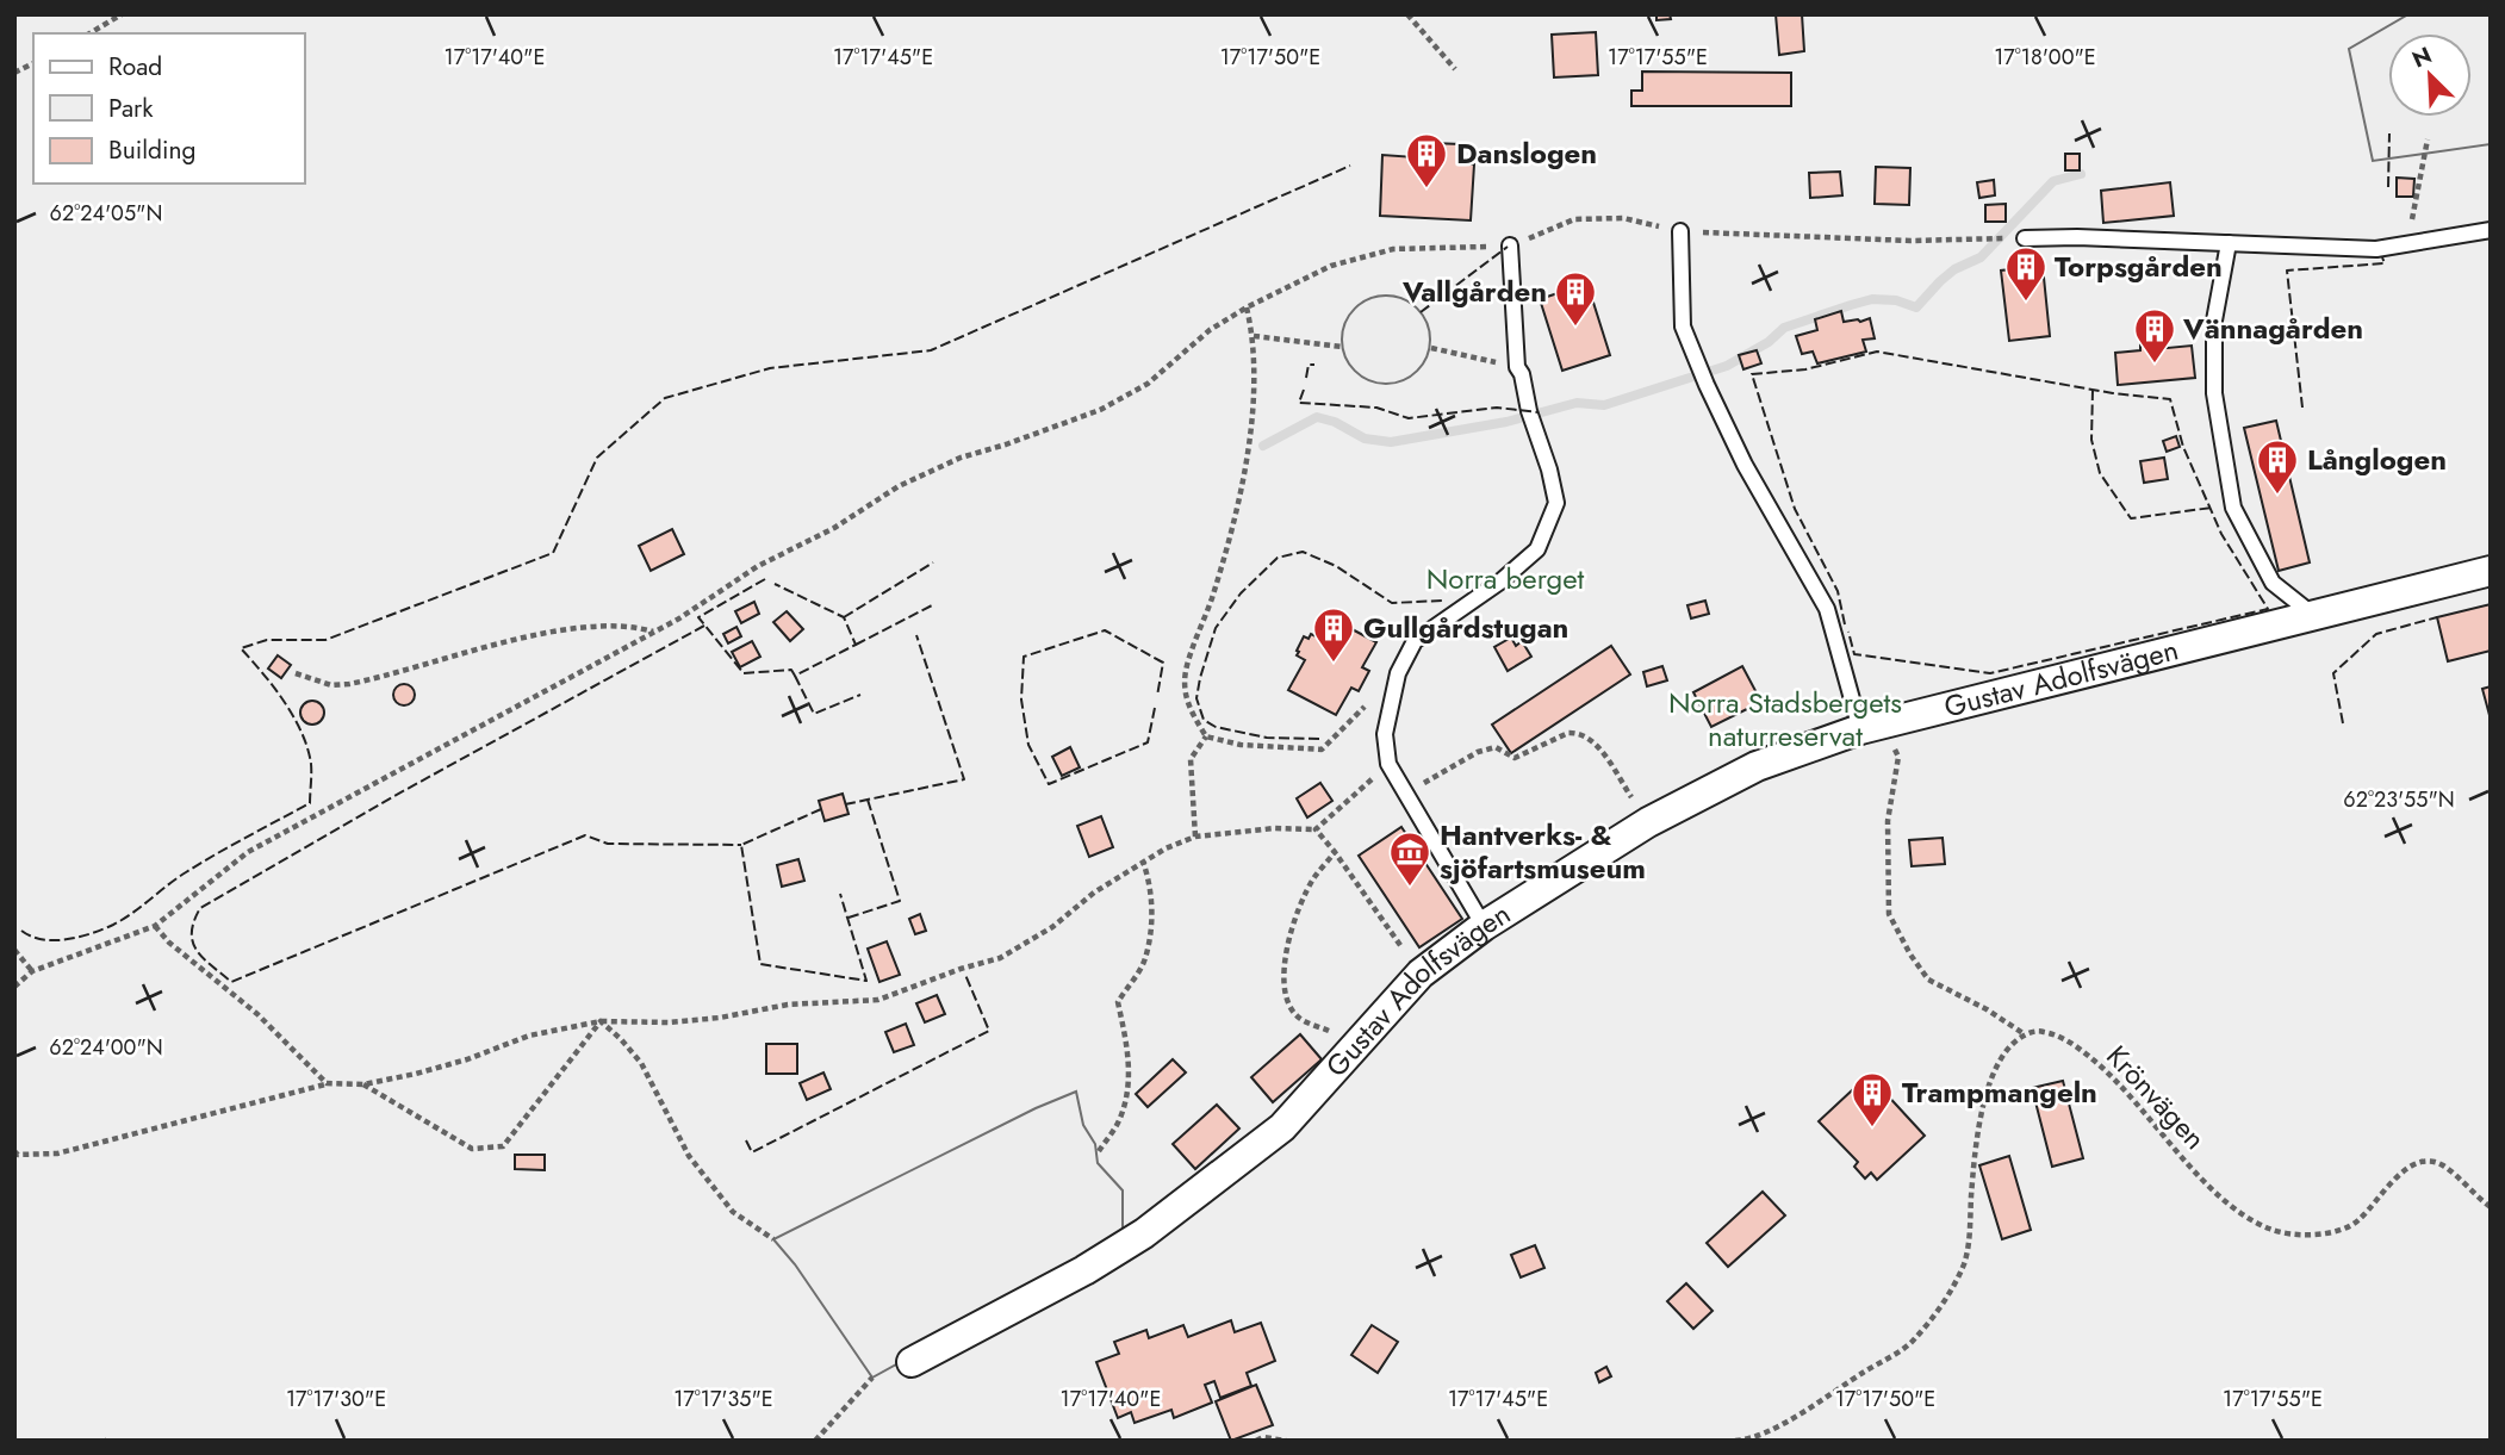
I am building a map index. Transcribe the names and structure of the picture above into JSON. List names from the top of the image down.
{
  "streets": {
    "street": ["Gustav Adolfsvägen"],
    "path": ["Krönvägen"]
  },
  "parks": ["Norra berget", "Norra Stadsbergets naturreservat"],
  "places": {
    "building": [
      "Danslogen",
      "Torpsgården",
      "Vallgården",
      "Vännagården",
      "Långlogen",
      "Gullgårdstugan",
      "Trampmangeln"
    ],
    "museum": ["Hantverks- & sjöfartsmuseum"]
  },
  "legend": ["Road", "Park", "Building"],
  "north": "top left",
  "coordinates": [
    "17°17'40\"E",
    "17°17'50\"E",
    "17°17'55\"E",
    "17°17'45\"E",
    "17°18'00\"E",
    "62°24'05\"N",
    "62°23'55\"N",
    "62°24'00\"N",
    "17°17'30\"E",
    "17°17'35\"E"
  ]
}
